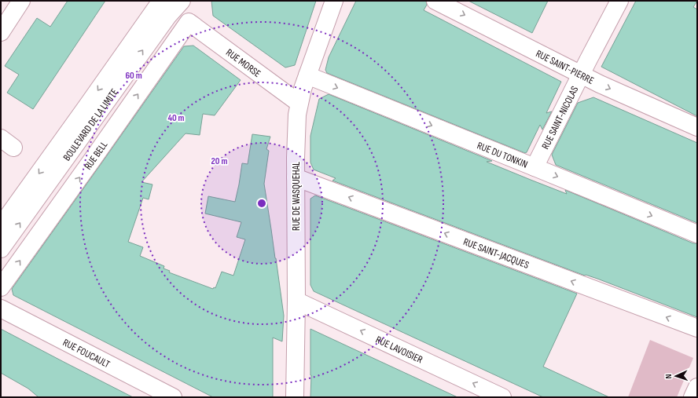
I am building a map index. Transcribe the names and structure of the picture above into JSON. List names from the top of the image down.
{
  "streets": {
    "street": [
      "RUE MORSE",
      "RUE SAINT-PIERRE",
      "RUE SAINT-NICOLAS",
      "BOULEVARD DE LA LIMITE",
      "RUE DU TONKIN",
      "RUE BELL",
      "RUE DE WASQUEHAL",
      "RUE SAINT-JACQUES",
      "RUE LAVOISIER",
      "RUE FOUCAULT"
    ]
  },
  "crossings": [
    ["RUE MORSE", "RUE BELL"],
    ["RUE MORSE", "RUE DE WASQUEHAL"],
    ["RUE SAINT-PIERRE", "RUE SAINT-NICOLAS"],
    ["RUE SAINT-NICOLAS", "RUE DU TONKIN"],
    ["RUE DU TONKIN", "RUE DE WASQUEHAL"],
    ["RUE DE WASQUEHAL", "RUE SAINT-JACQUES"],
    ["RUE DE WASQUEHAL", "RUE LAVOISIER"]
  ],
  "one_way": [
    "RUE SAINT-PIERRE",
    "RUE DU TONKIN",
    "RUE BELL",
    "RUE SAINT-JACQUES",
    "RUE LAVOISIER"
  ],
  "north": "left",
  "rings": ["60 m", "40 m", "20 m"]
}
